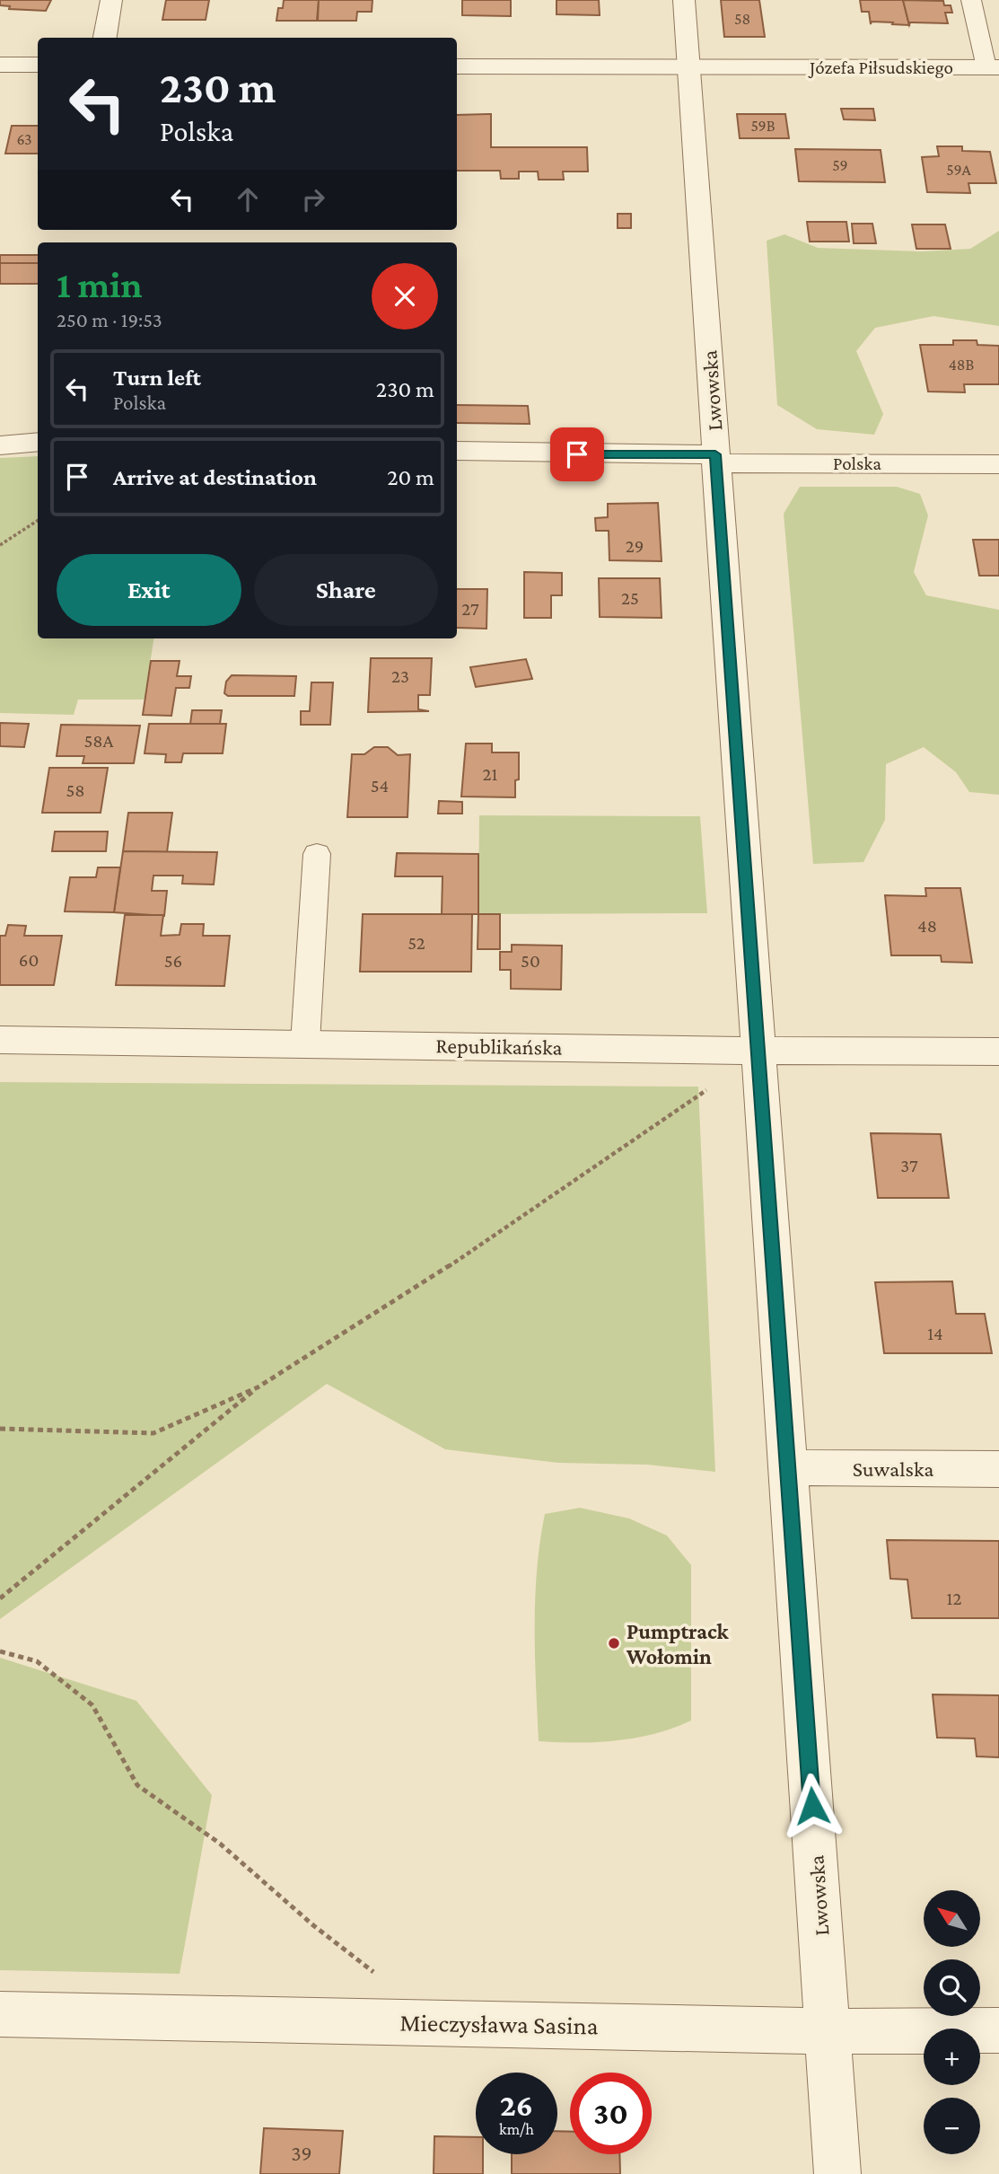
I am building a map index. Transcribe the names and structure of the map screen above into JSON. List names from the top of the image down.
{
  "streets": {
    "street": [
      "Józefa Piłsudskiego",
      "Lwowska",
      "Polska",
      "Republikańska",
      "Suwalska",
      "Mieczysława Sasina"
    ]
  },
  "crossings": [
    ["Józefa Piłsudskiego", "Lwowska"],
    ["Lwowska", "Polska"],
    ["Lwowska", "Republikańska"],
    ["Lwowska", "Suwalska"],
    ["Lwowska", "Mieczysława Sasina"]
  ],
  "places": ["Pumptrack Wołomin"],
  "house_numbers": [
    "58",
    "59B",
    "63",
    "59",
    "59A",
    "48B",
    "29",
    "25",
    "27",
    "23",
    "58A",
    "21",
    "54",
    "58",
    "48",
    "52",
    "60",
    "56",
    "50",
    "37",
    "14",
    "12",
    "39"
  ],
  "north": "top left",
  "page": {
    "turn": ["230 m", "Polska"],
    "heading": ["1 min", "250 m · 19:53"],
    "list": [
      {
        "name": "Turn left",
        "note": "Polska",
        "value": "230 m"
      },
      {
        "name": "Arrive at destination",
        "value": "20 m"
      }
    ],
    "buttons": ["Exit", "Share"],
    "map_buttons": ["+", "−"],
    "speed": "26 km/h",
    "limit": "30"
  }
}
